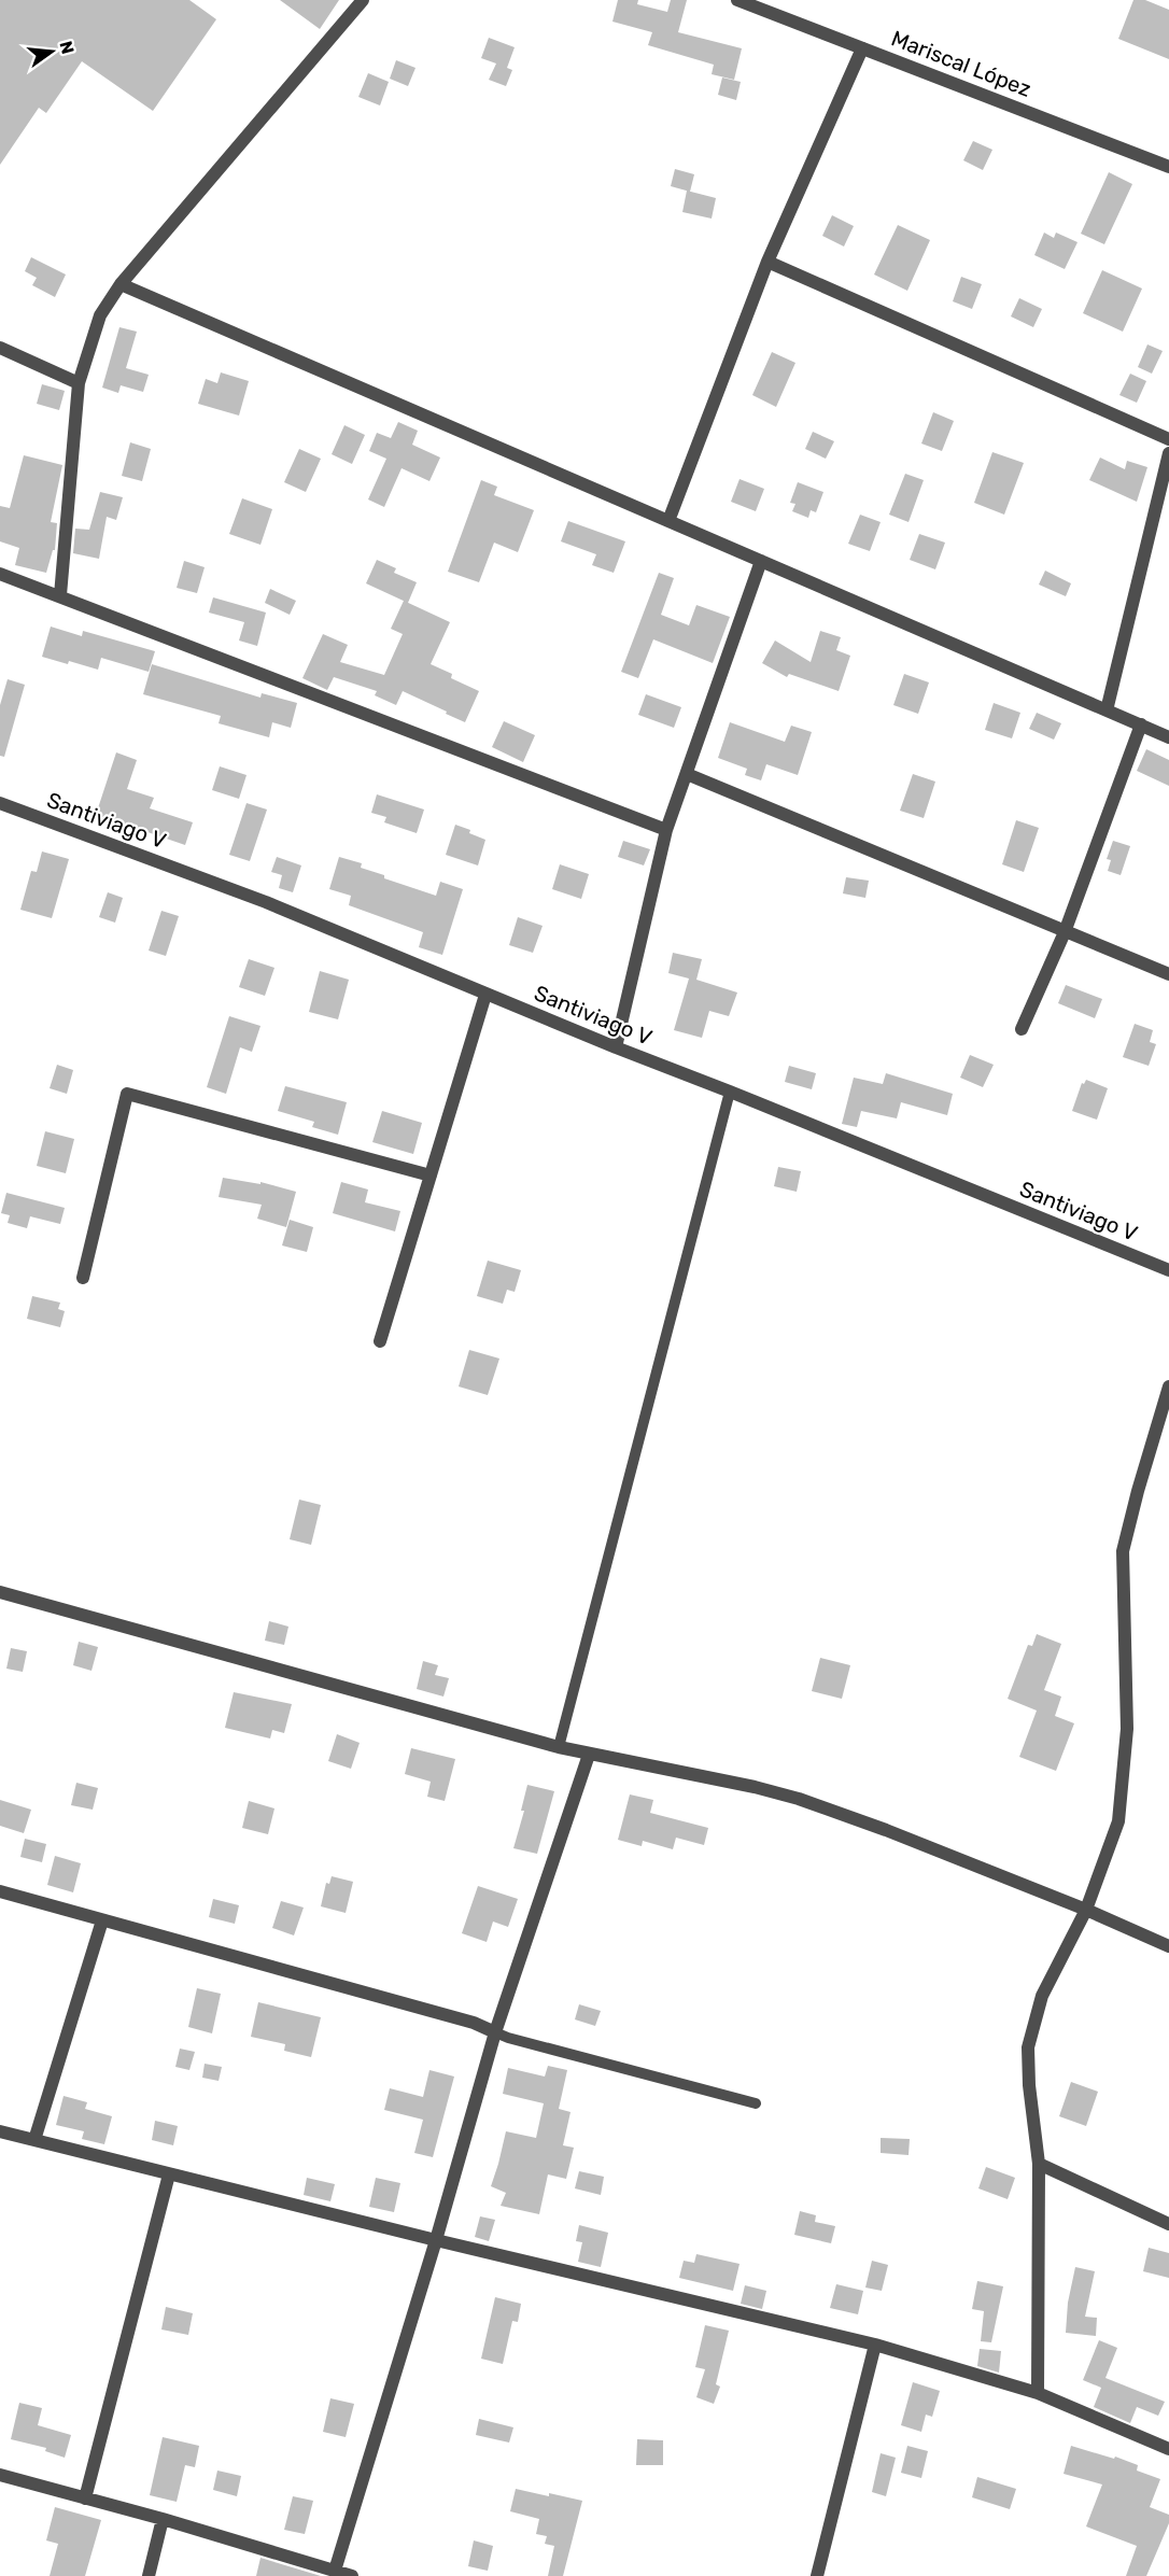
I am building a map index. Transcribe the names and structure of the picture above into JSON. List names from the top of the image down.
{
  "streets": {
    "street": ["Mariscal López", "Santiviago V"]
  },
  "north": "right"
}
